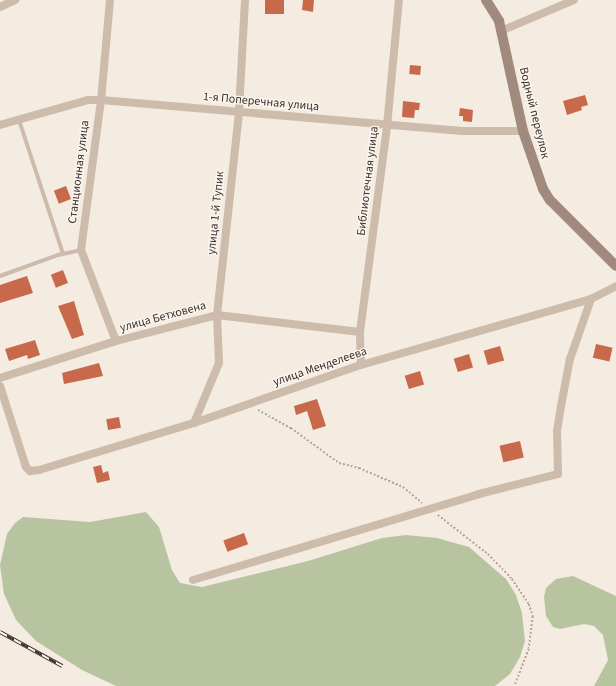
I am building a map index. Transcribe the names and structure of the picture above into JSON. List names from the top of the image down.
{
  "streets": {
    "street": [
      "1-я Поперечная улица",
      "Водный переулок",
      "Станционная улица",
      "Библиотечная улица",
      "улица 1-й Тупик",
      "улица Бетховена",
      "улица Менделеева"
    ]
  },
  "crossings": [
    ["1-я Поперечная улица", "Водный переулок"],
    ["1-я Поперечная улица", "Станционная улица"],
    ["1-я Поперечная улица", "Библиотечная улица"],
    ["1-я Поперечная улица", "улица 1-й Тупик"],
    ["Станционная улица", "улица Бетховена"],
    ["Библиотечная улица", "улица Бетховена"],
    ["Библиотечная улица", "улица Менделеева"],
    ["улица 1-й Тупик", "улица Бетховена"],
    ["улица 1-й Тупик", "улица Менделеева"]
  ]
}
